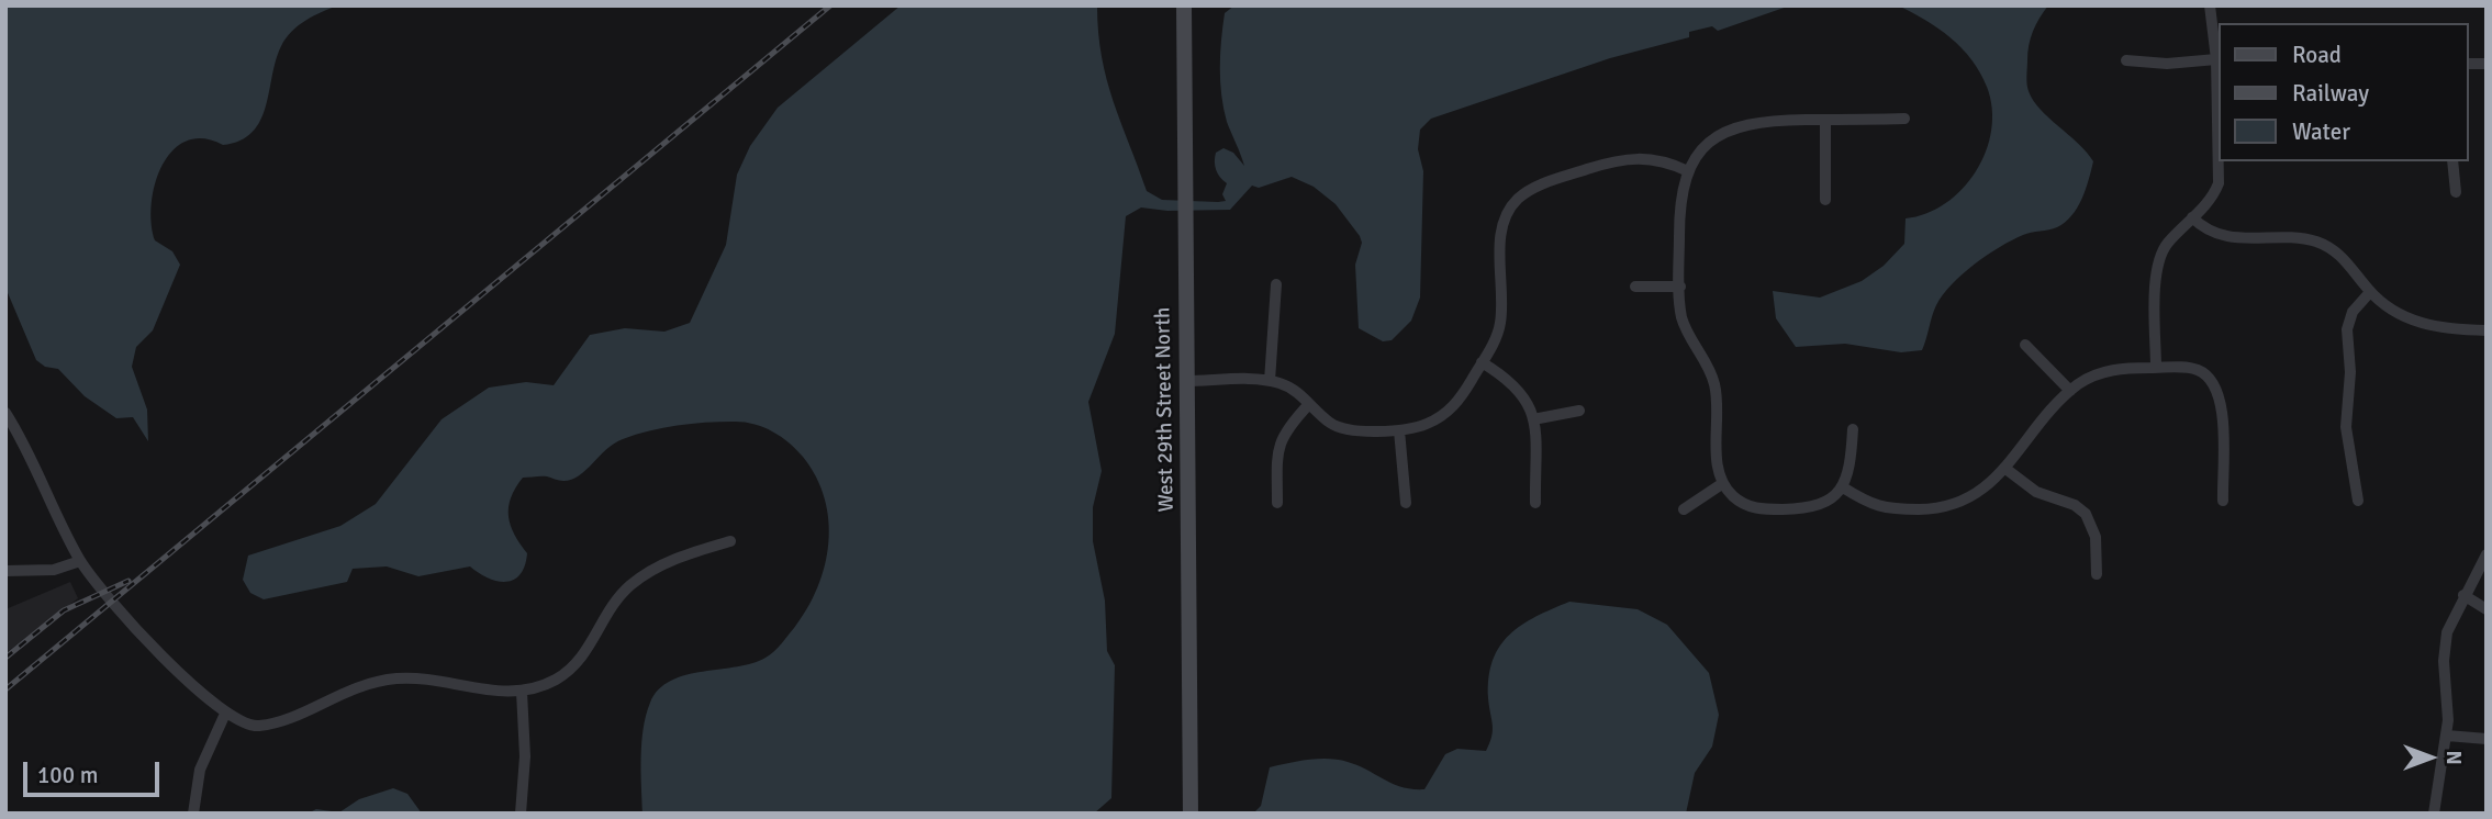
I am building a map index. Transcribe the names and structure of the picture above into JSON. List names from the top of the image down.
{
  "streets": {
    "main road": ["West 29th Street North"]
  },
  "legend": ["Road", "Railway", "Water"],
  "scale_bar": "100 m",
  "north": "right"
}
